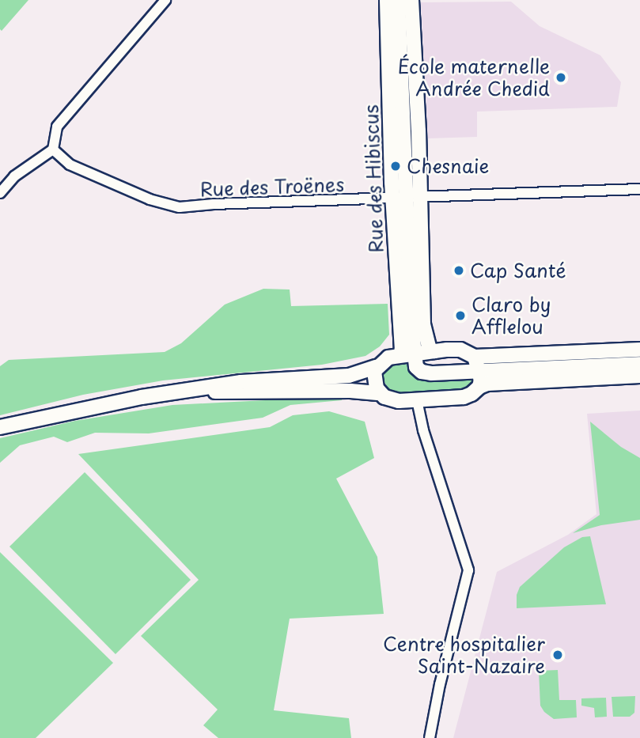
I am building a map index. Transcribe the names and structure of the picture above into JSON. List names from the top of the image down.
{
  "streets": {
    "main road": ["Rue des Hibiscus"],
    "street": ["Rue des Troënes"]
  },
  "crossings": [
    ["Rue des Hibiscus", "Rue des Troënes"]
  ],
  "places": [
    "École maternelle Andrée Chedid",
    "Chesnaie",
    "Cap Santé",
    "Claro by Afflelou",
    "Centre hospitalier Saint-Nazaire"
  ]
}
